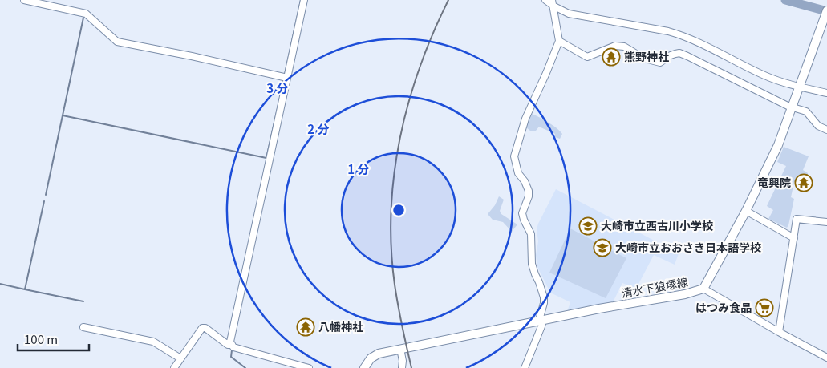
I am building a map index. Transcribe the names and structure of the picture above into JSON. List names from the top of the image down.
{
  "streets": {
    "main road": ["清水下狼塚線"]
  },
  "places": {
    "temple": ["熊野神社", "竜興院", "八幡神社"],
    "school or university": ["大崎市立西古川小学校", "大崎市立おおさき日本語学校"],
    "supermarket": ["はつみ食品"]
  },
  "scale_bar": "100 m",
  "rings": ["3 分", "2 分", "1 分"]
}
